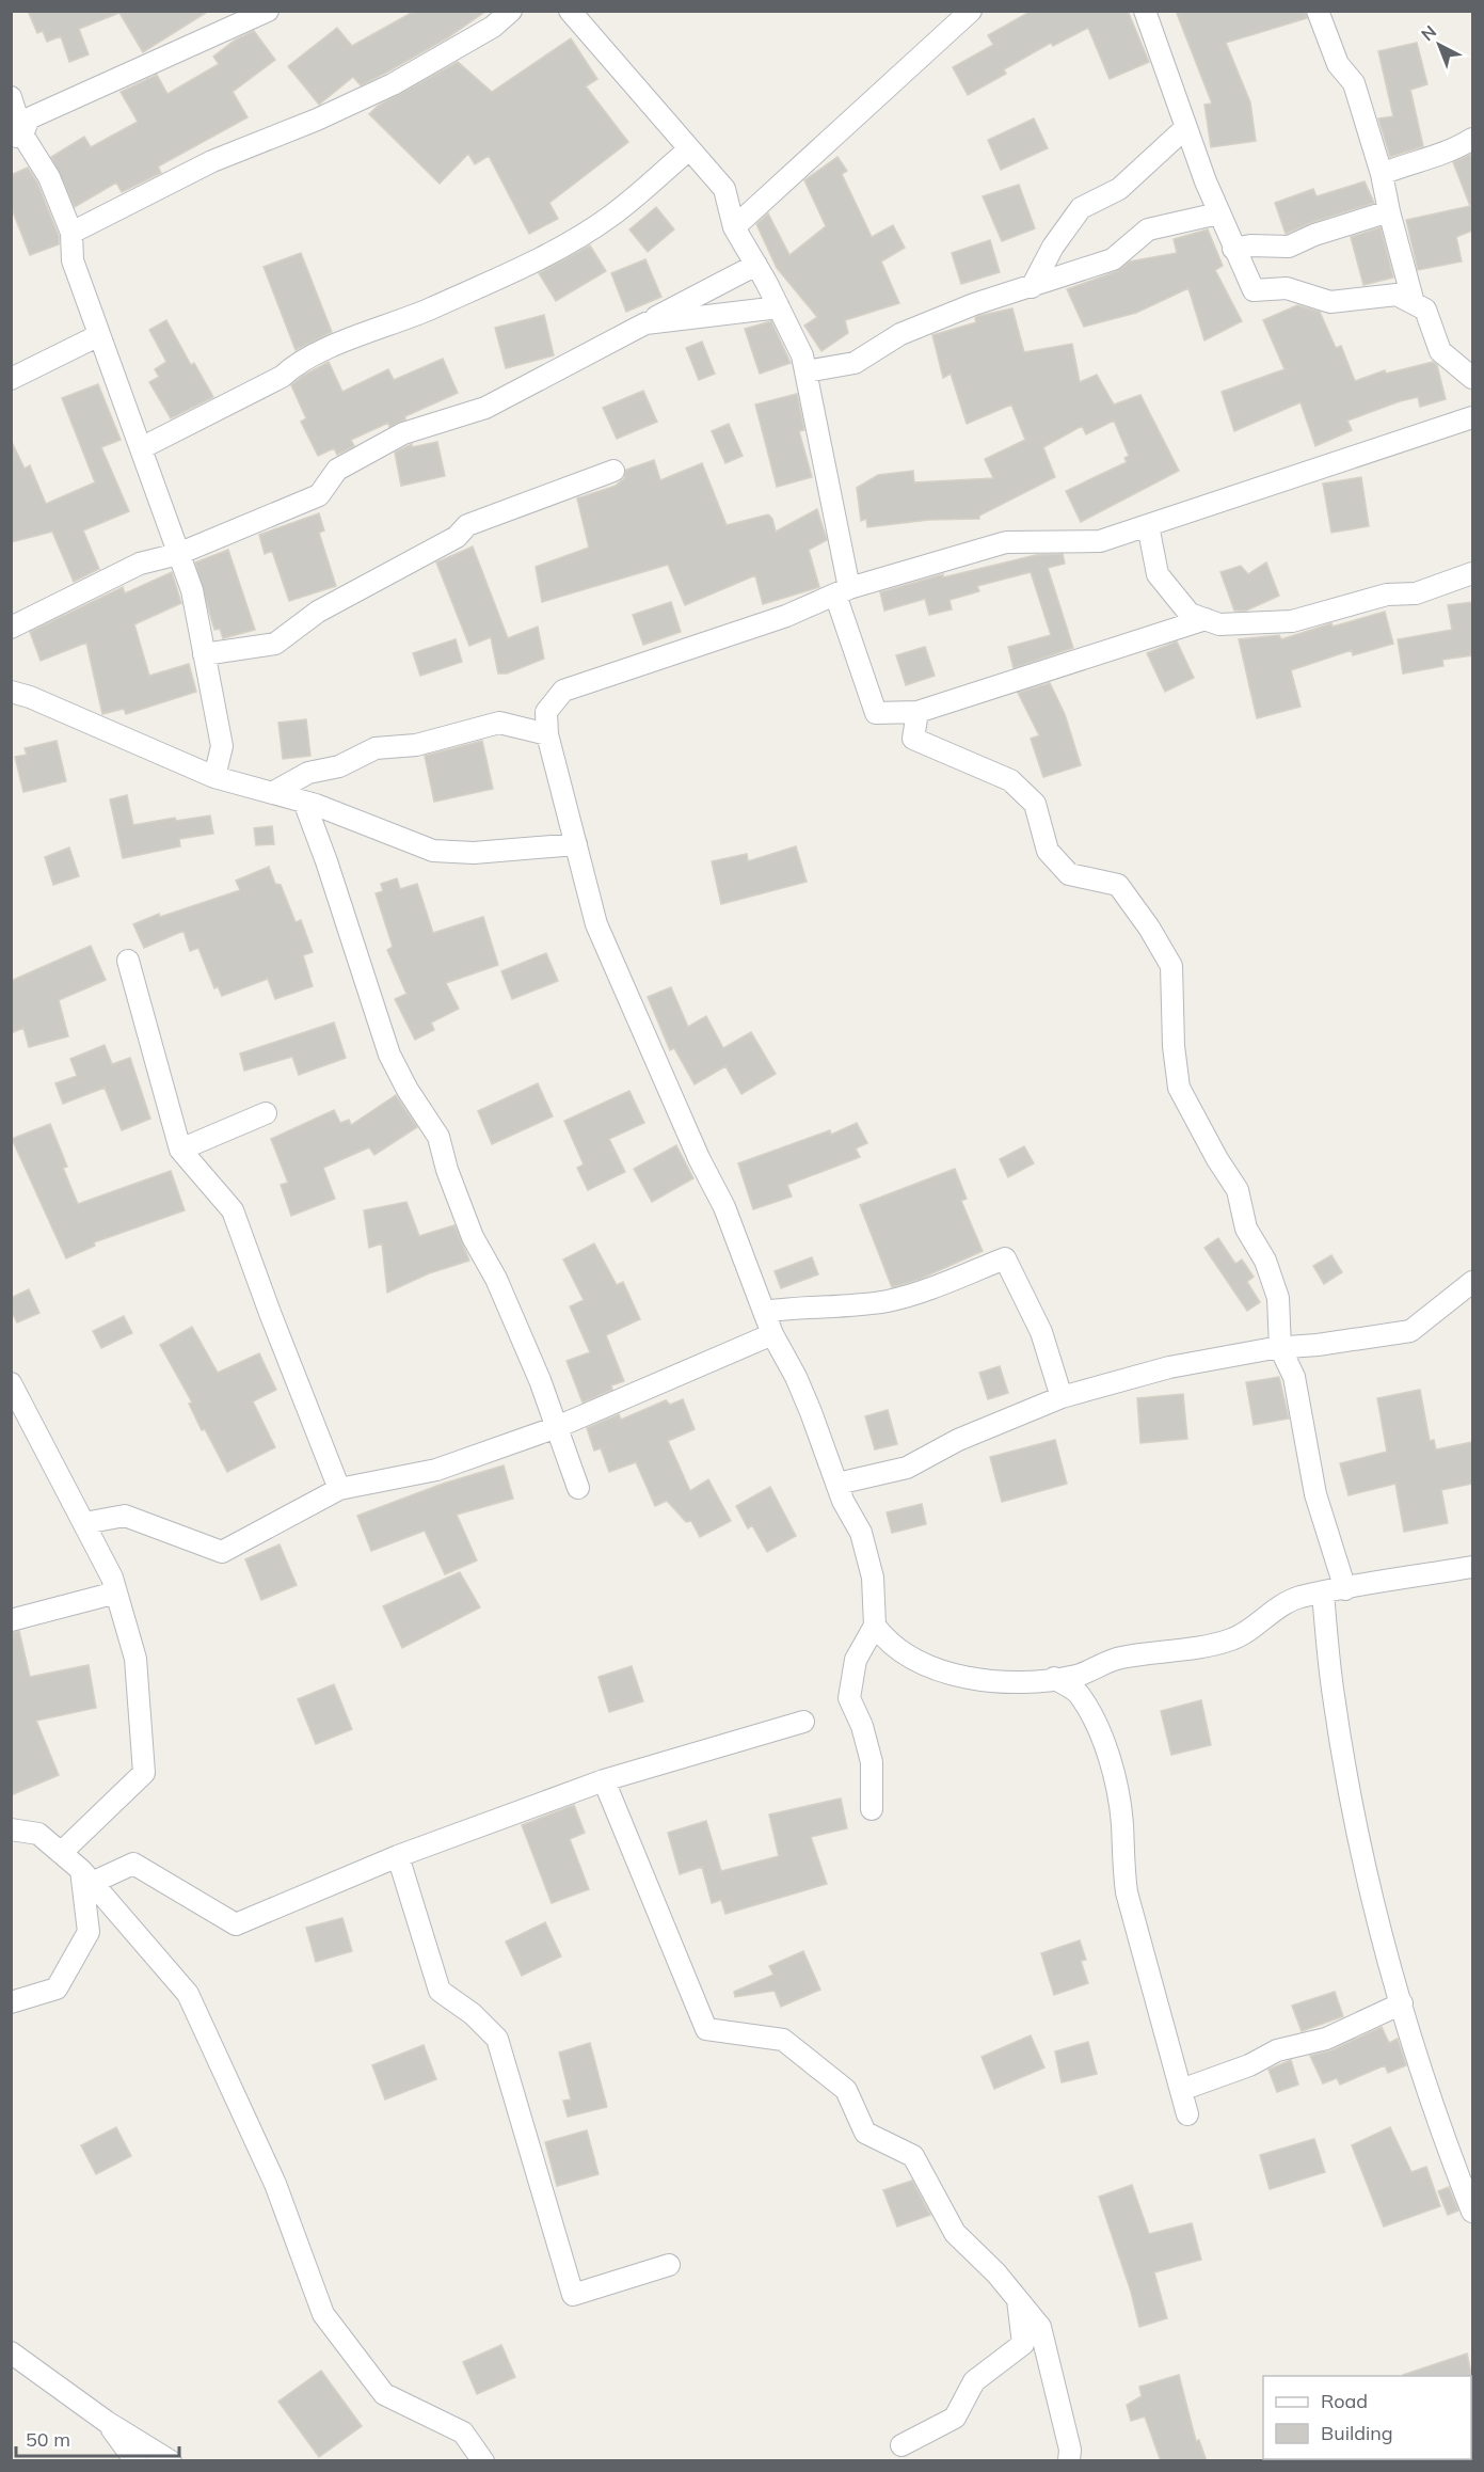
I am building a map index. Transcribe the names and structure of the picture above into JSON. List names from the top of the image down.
{
  "legend": ["Road", "Building"],
  "scale_bar": "50 m",
  "north": "top left"
}
